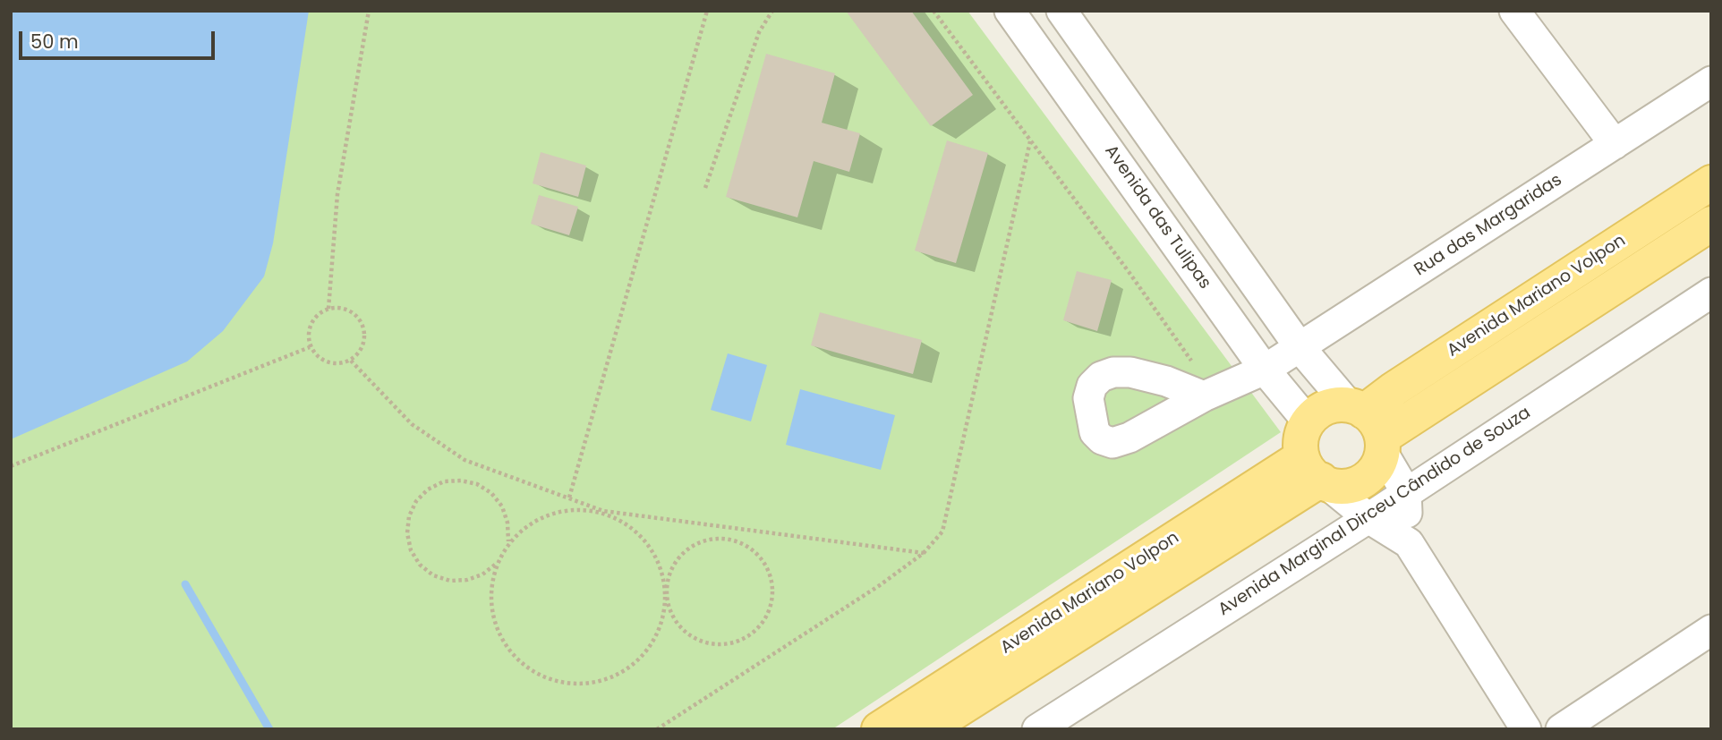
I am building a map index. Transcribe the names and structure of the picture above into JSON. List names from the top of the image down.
{
  "streets": {
    "main road": ["Avenida Mariano Volpon"],
    "street": ["Avenida das Tulipas", "Rua das Margaridas", "Avenida Marginal Dirceu Cândido de Souza"]
  },
  "crossings": [
    ["Avenida das Tulipas", "Rua das Margaridas"],
    ["Avenida das Tulipas", "Avenida Mariano Volpon"]
  ],
  "scale_bar": "50 m"
}
